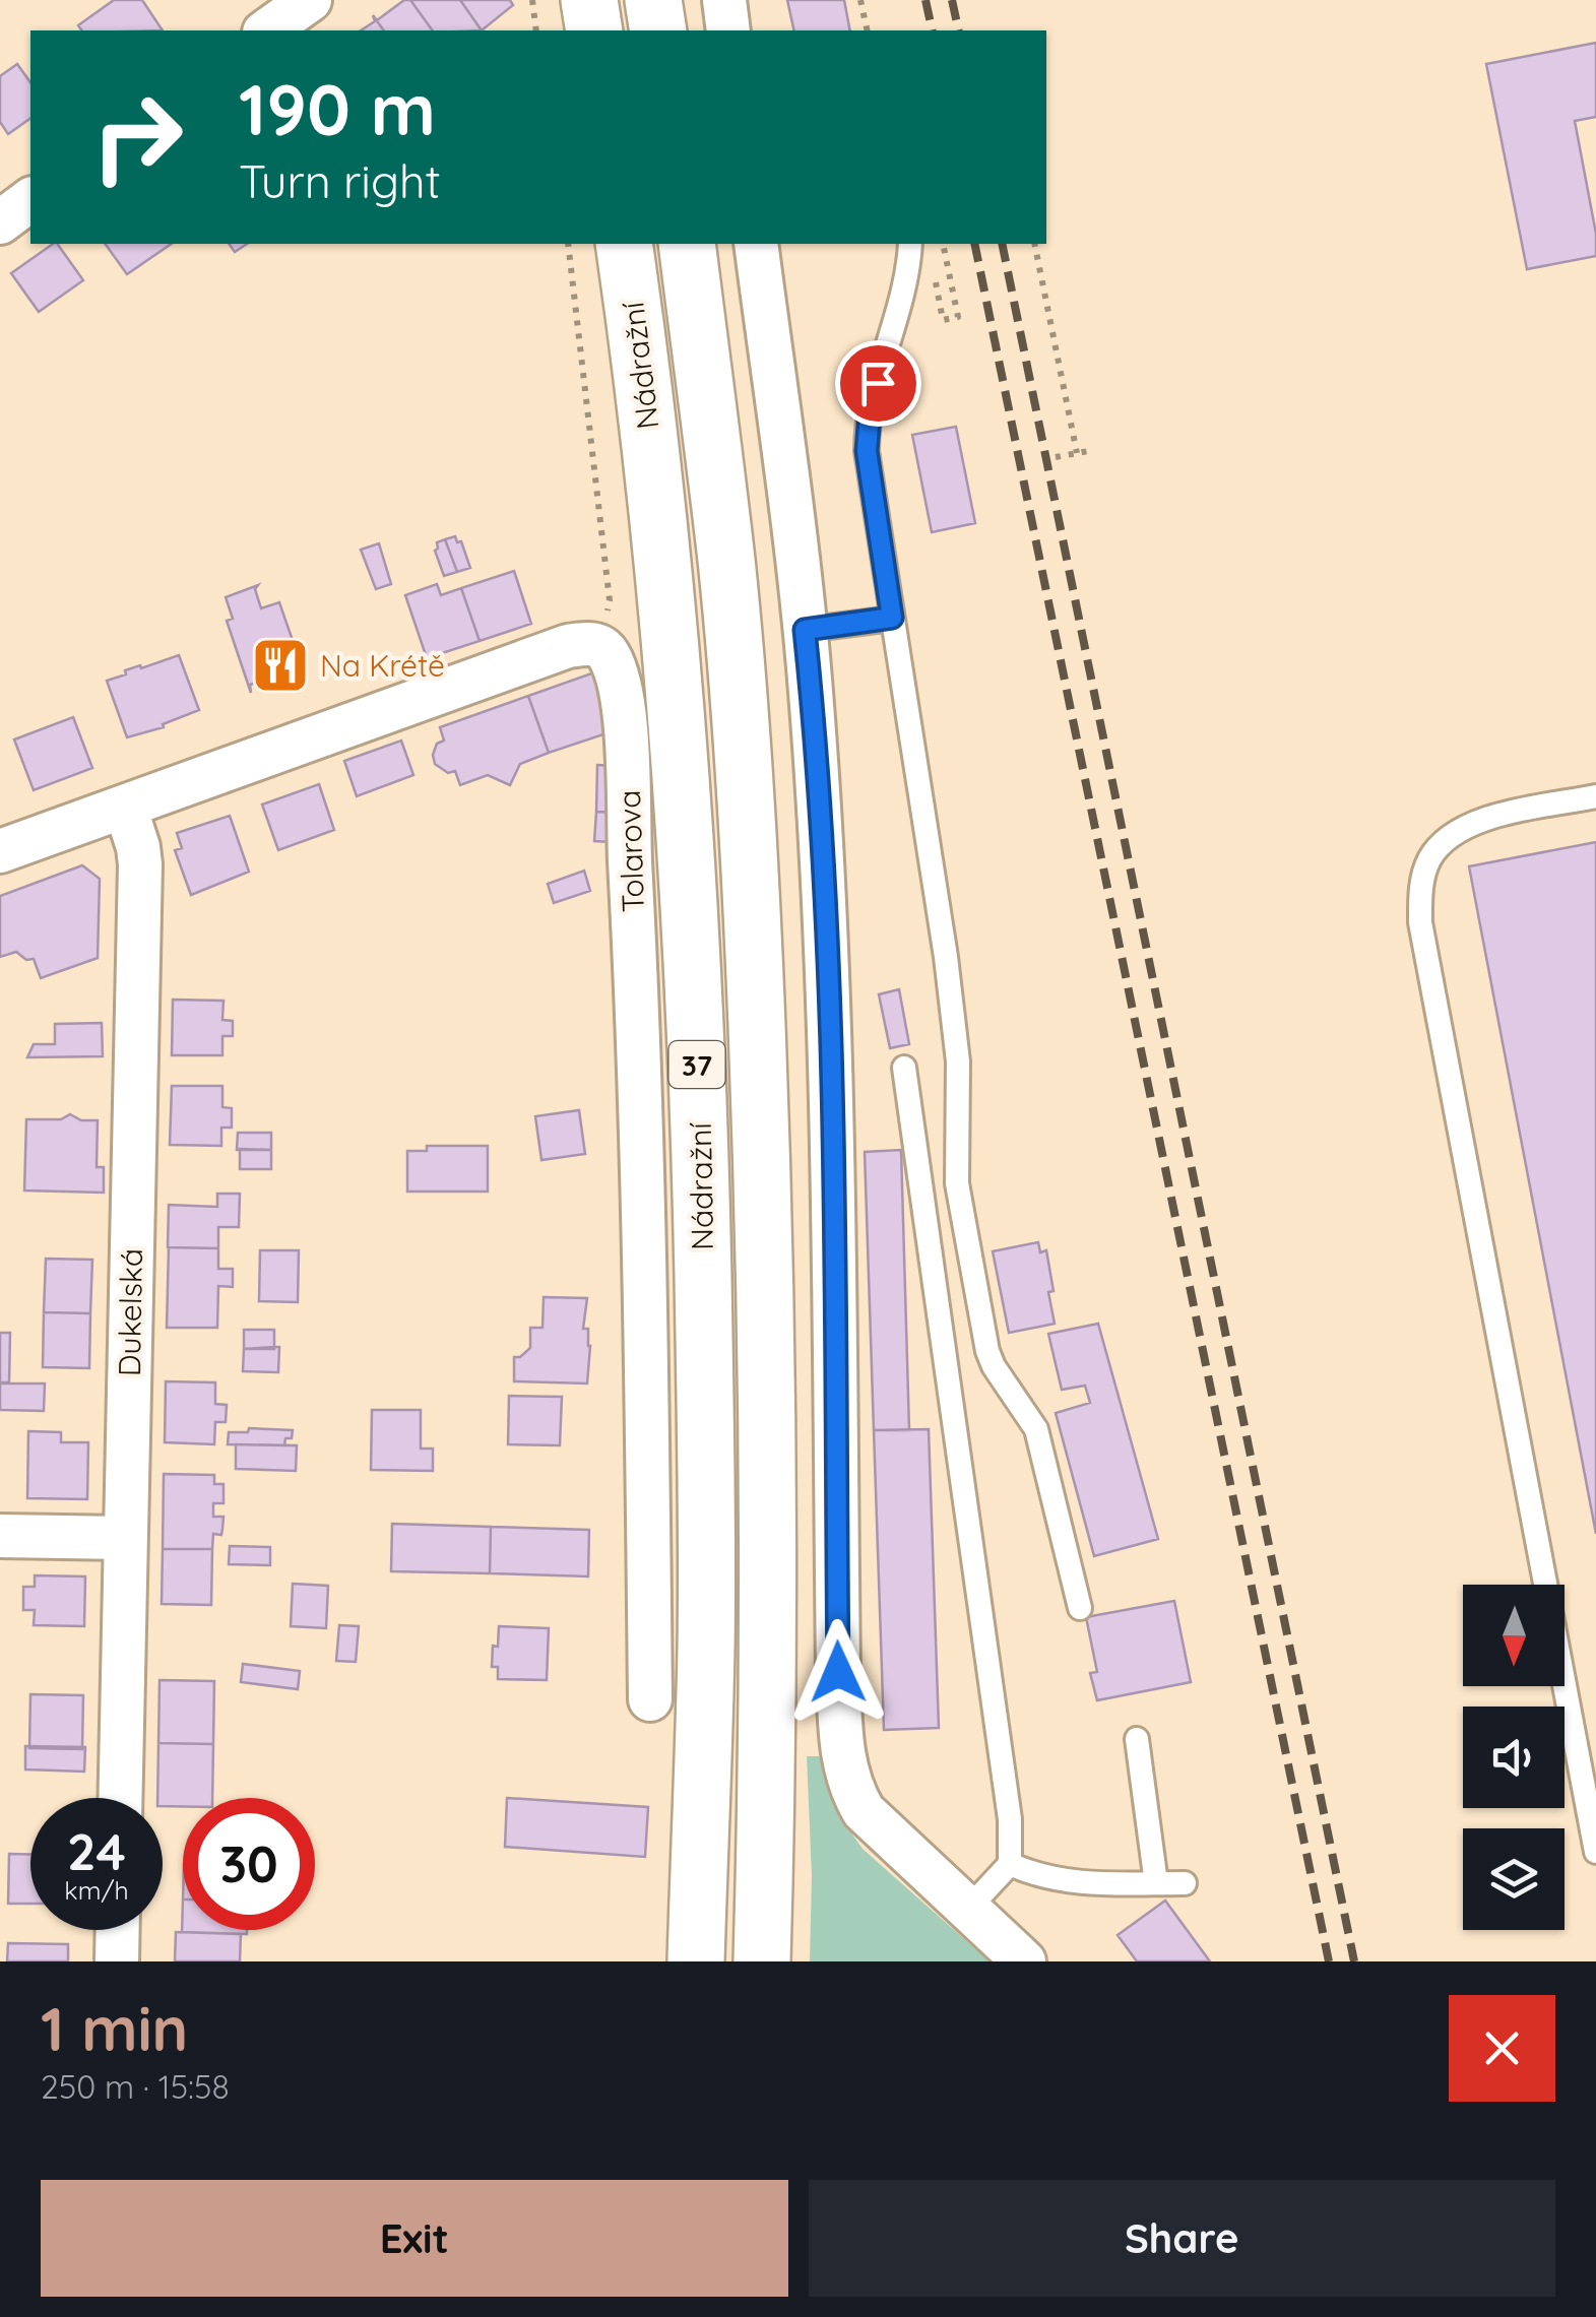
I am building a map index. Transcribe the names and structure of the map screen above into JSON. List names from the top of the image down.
{
  "streets": {
    "main road": ["Nádražní", "37"],
    "street": ["Tolarova", "Dukelská"]
  },
  "places": {
    "restaurant": ["Na Krétě"]
  },
  "north": "bottom",
  "page": {
    "turn": ["190 m", "Turn right"],
    "speed": "24 km/h",
    "limit": "30",
    "heading": ["1 min", "250 m · 15:58"],
    "buttons": ["Exit", "Share"]
  }
}
